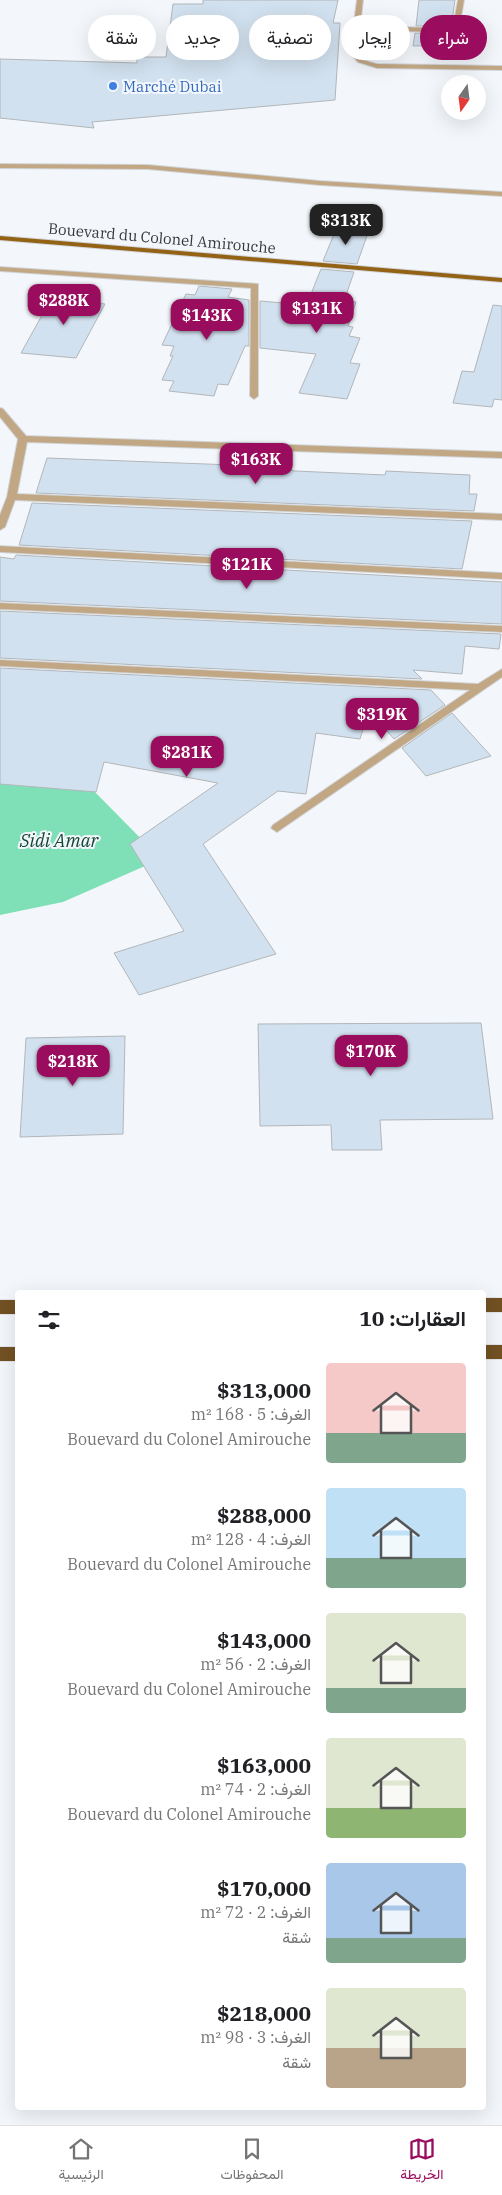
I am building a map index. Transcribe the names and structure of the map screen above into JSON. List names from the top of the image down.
{
  "streets": {
    "main road": ["Bouevard du Colonel Amirouche"]
  },
  "parks": ["Sidi Amar"],
  "places": ["Marché Dubai"],
  "north": "bottom",
  "page": {
    "chip": [
      "شراء",
      "إيجار",
      "تصفية",
      "جديد",
      "شقة"
    ],
    "price": [
      "$313K",
      "$288K",
      "$131K",
      "$143K",
      "$163K",
      "$121K",
      "$319K",
      "$281K",
      "$170K",
      "$218K"
    ],
    "heading": "العقارات: 10",
    "list": [
      {
        "name": "$313,000",
        "note": "الغرف: 5 · 168 m² · Bouevard du Colonel Amirouche"
      },
      {
        "name": "$288,000",
        "note": "الغرف: 4 · 128 m² · Bouevard du Colonel Amirouche"
      },
      {
        "name": "$143,000",
        "note": "الغرف: 2 · 56 m² · Bouevard du Colonel Amirouche"
      },
      {
        "name": "$163,000",
        "note": "الغرف: 2 · 74 m² · Bouevard du Colonel Amirouche"
      },
      {
        "name": "$170,000",
        "note": "الغرف: 2 · 72 m² · شقة"
      },
      {
        "name": "$218,000",
        "note": "الغرف: 3 · 98 m² · شقة"
      }
    ],
    "tabs": ["الخريطة", "المحفوظات", "الرئيسية"]
  }
}
